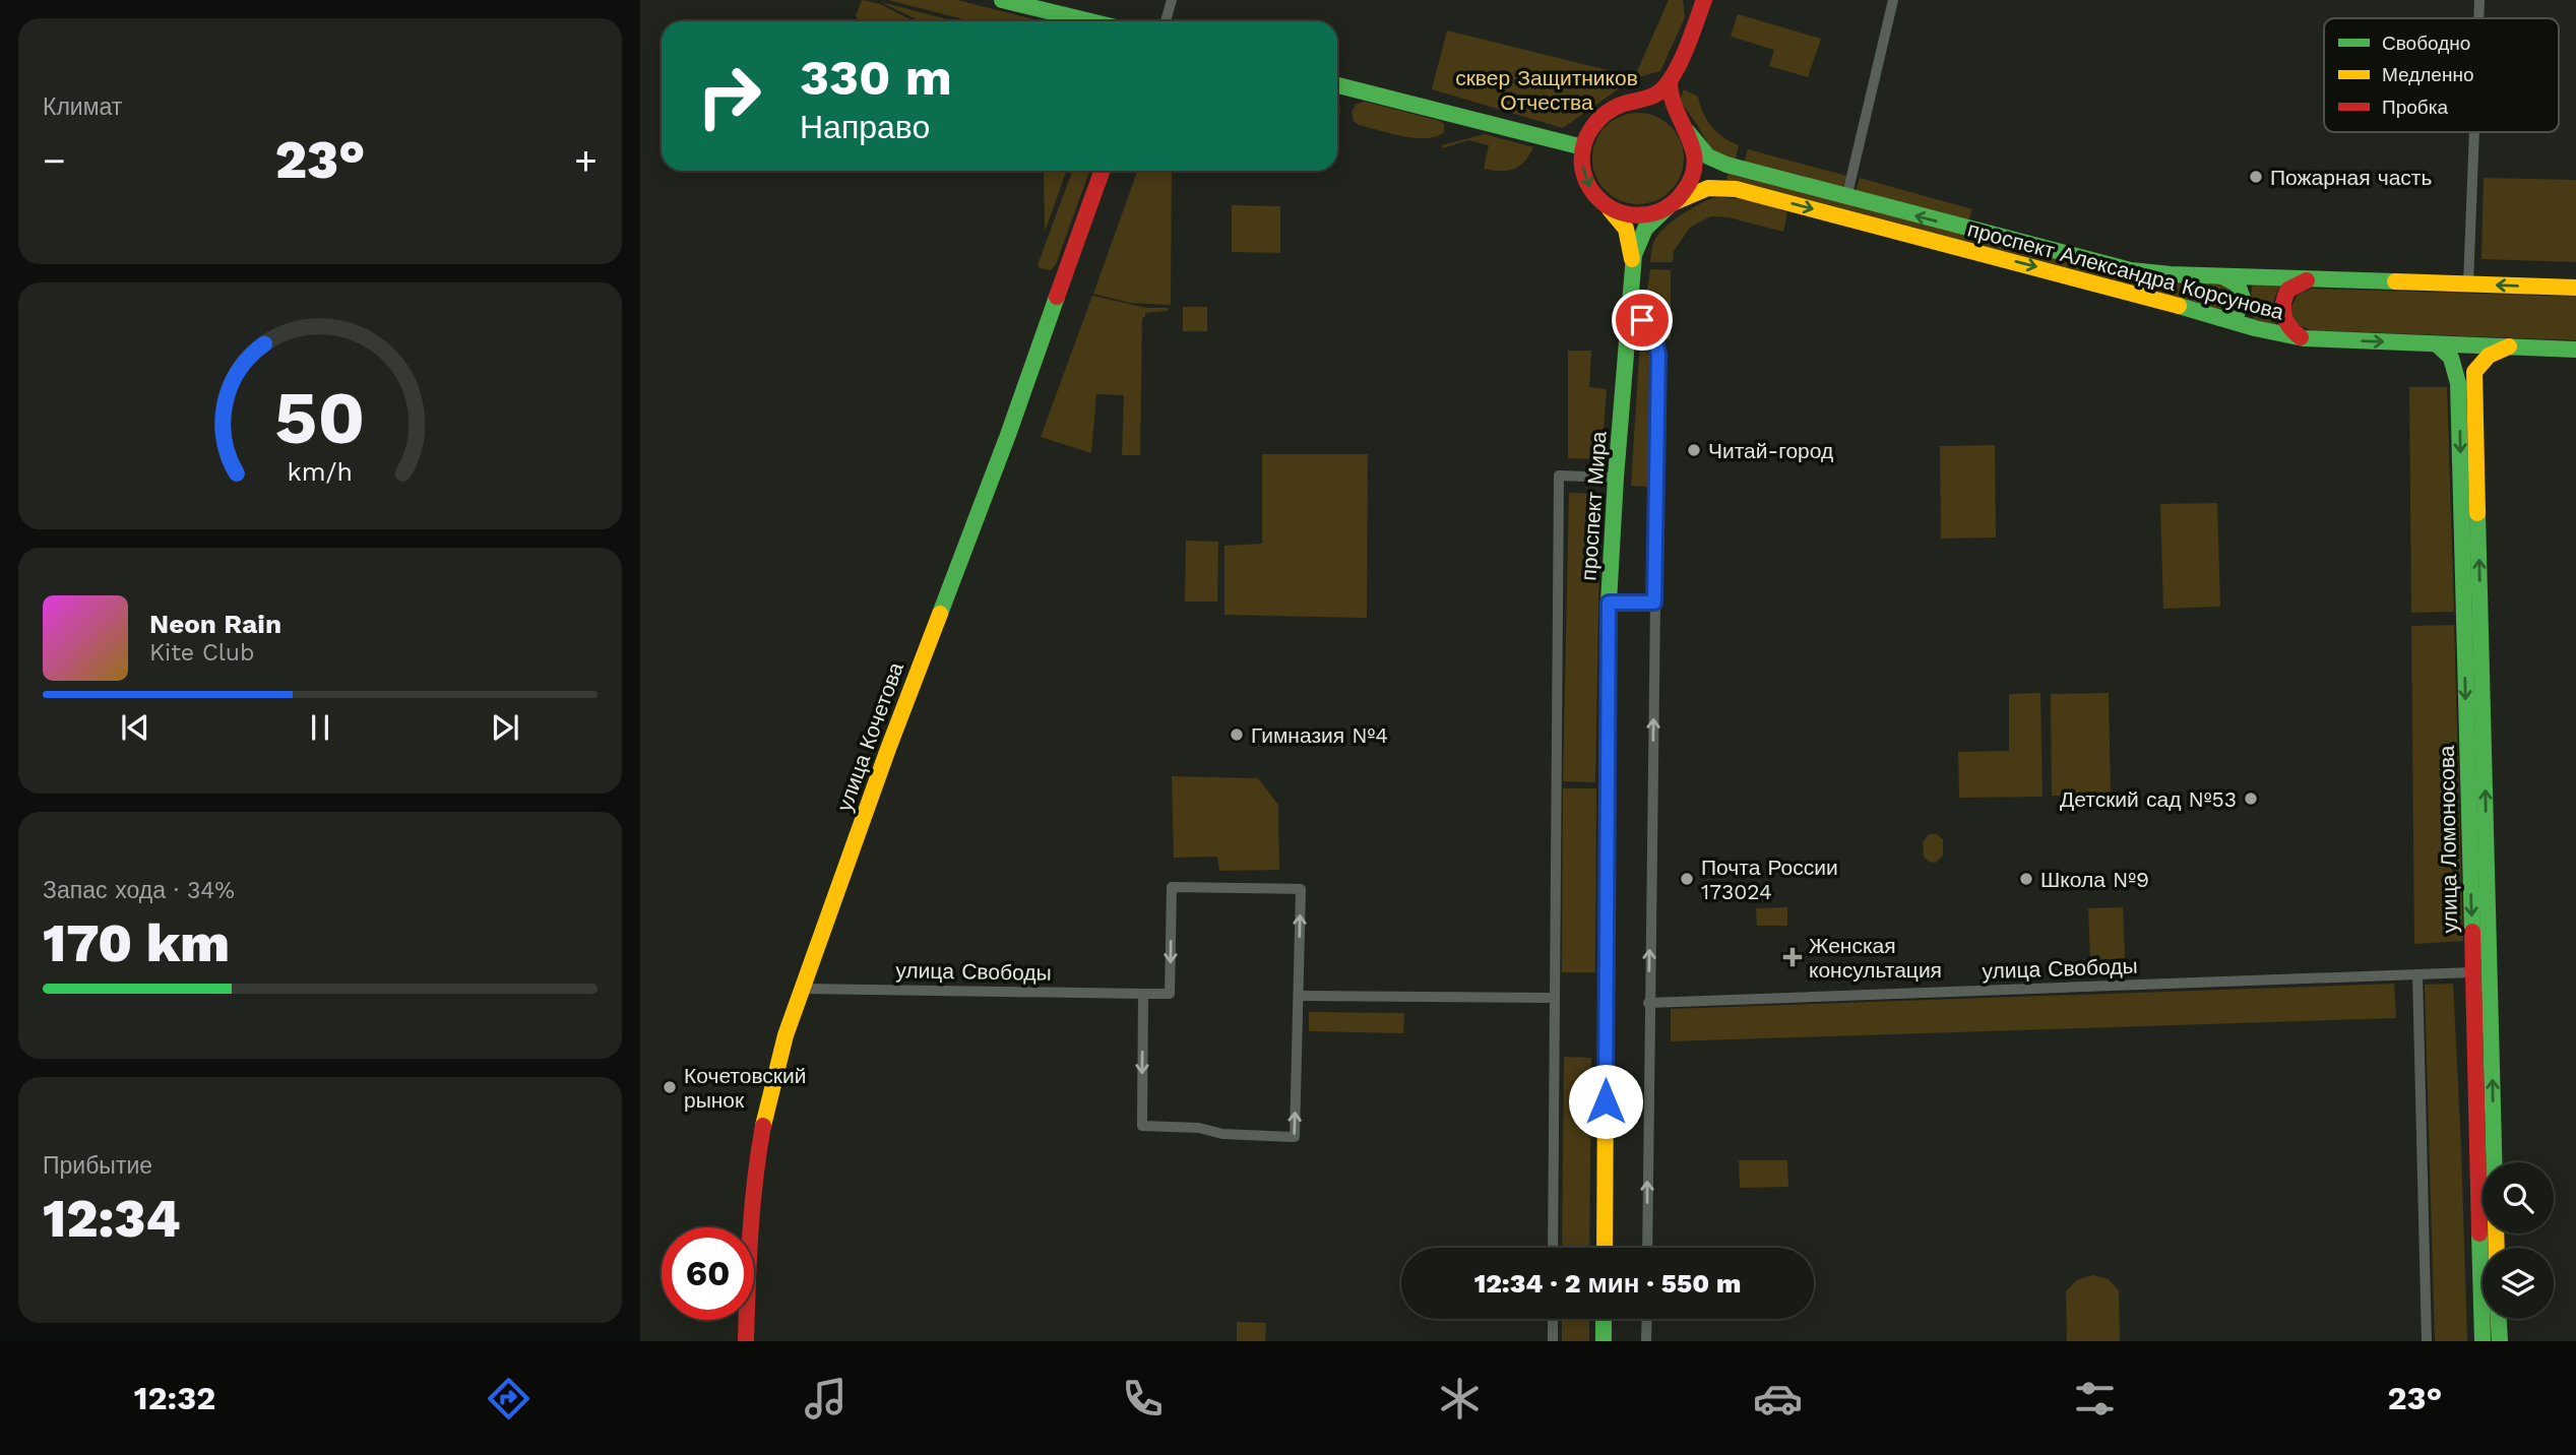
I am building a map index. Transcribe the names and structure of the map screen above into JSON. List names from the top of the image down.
{
  "streets": {
    "main road": [
      "проспект Александра Корсунова",
      "проспект Мира",
      "улица Кочетова",
      "улица Ломоносова"
    ],
    "street": ["улица Свободы"]
  },
  "crossings": [
    ["проспект Александра Корсунова", "проспект Мира"],
    ["улица Кочетова", "улица Свободы"],
    ["улица Ломоносова", "улица Свободы"]
  ],
  "parks": ["сквер Защитников Отчества"],
  "places": {
    "other": [
      "Пожарная часть",
      "Читай-город",
      "Гимназия №4",
      "Детский сад №53",
      "Почта России 173024",
      "Школа №9",
      "Кочетовский рынок"
    ],
    "health": ["Женская консультация"]
  },
  "legend": ["Свободно", "Медленно", "Пробка"],
  "page": {
    "tile": [
      "Климат",
      ["Запас хода · 34%", "170 km"],
      ["Прибытие", "12:34"]
    ],
    "turn": ["330 m", "Направо"],
    "heat": ["−", "23°", "+"],
    "song": ["Neon Rain", "Kite Club"],
    "limit": "60",
    "trip": "12:34 · 2 мин · 550 m",
    "tabs": ["12:32", "23°"],
    "gauge": ["50", "km/h"]
  }
}
